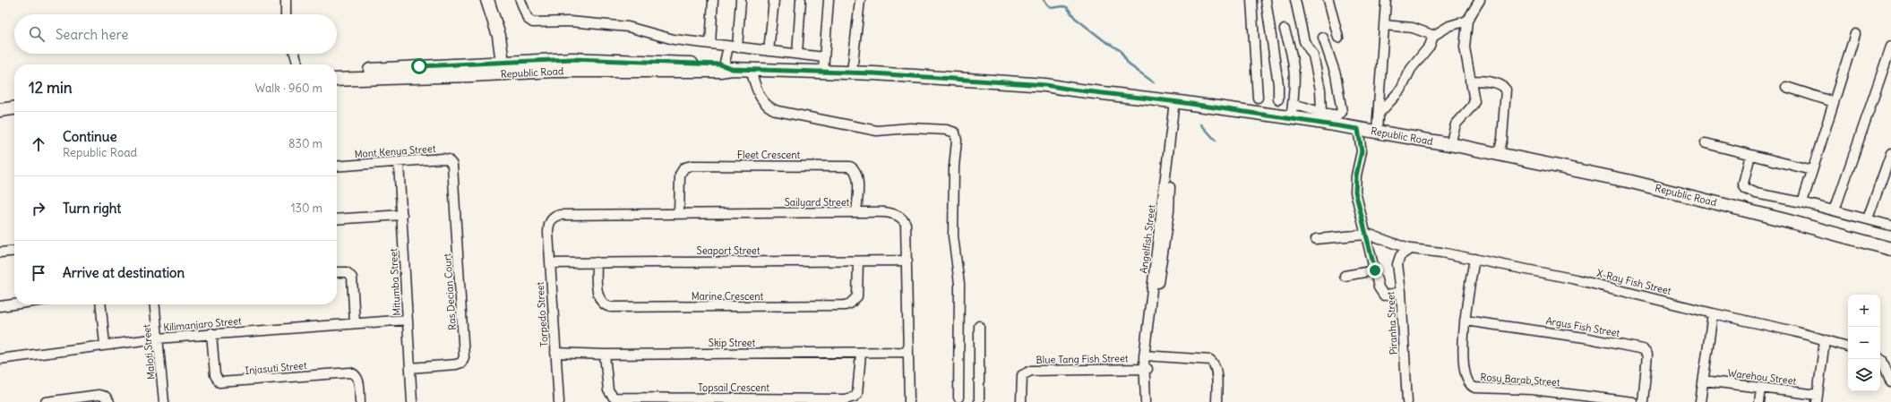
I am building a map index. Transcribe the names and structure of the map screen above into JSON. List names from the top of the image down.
{
  "streets": {
    "street": [
      "Republic Road",
      "Mont Kenya Street",
      "Fleet Crescent",
      "Sailyard Street",
      "Angelfish Street",
      "Seaport Street",
      "Mitumba Street",
      "X-Ray Fish Street",
      "Ras Decian Court",
      "Marine Crescent",
      "Torpedo Street",
      "Piranha Street",
      "Kilimanjaro Street",
      "Argus Fish Street",
      "Skip Street",
      "Maloti Street",
      "Blue Tang Fish Street",
      "Injasuti Street",
      "Warehou Street",
      "Rosy Barab Street",
      "Topsail Crescent"
    ]
  },
  "crossings": [
    ["Republic Road", "Angelfish Street"],
    ["Mont Kenya Street", "Mitumba Street"],
    ["Mont Kenya Street", "Ras Decian Court"],
    ["Fleet Crescent", "Sailyard Street"],
    ["Sailyard Street", "Seaport Street"],
    ["Sailyard Street", "Torpedo Street"],
    ["Sailyard Street", "Skip Street"],
    ["Angelfish Street", "Blue Tang Fish Street"],
    ["Seaport Street", "Marine Crescent"],
    ["Seaport Street", "Torpedo Street"],
    ["Mitumba Street", "Ras Decian Court"],
    ["Mitumba Street", "Kilimanjaro Street"],
    ["X-Ray Fish Street", "Piranha Street"],
    ["X-Ray Fish Street", "Rosy Barab Street"],
    ["Torpedo Street", "Skip Street"],
    ["Kilimanjaro Street", "Maloti Street"],
    ["Kilimanjaro Street", "Injasuti Street"],
    ["Argus Fish Street", "Rosy Barab Street"],
    ["Skip Street", "Topsail Crescent"]
  ],
  "page": {
    "search": "Search here",
    "heading": ["12 min", "Walk · 960 m"],
    "list": [
      ["Continue", "Republic Road", "830 m"],
      ["Turn right", "130 m"],
      "Arrive at destination"
    ],
    "map_buttons": ["+", "−"]
  }
}
